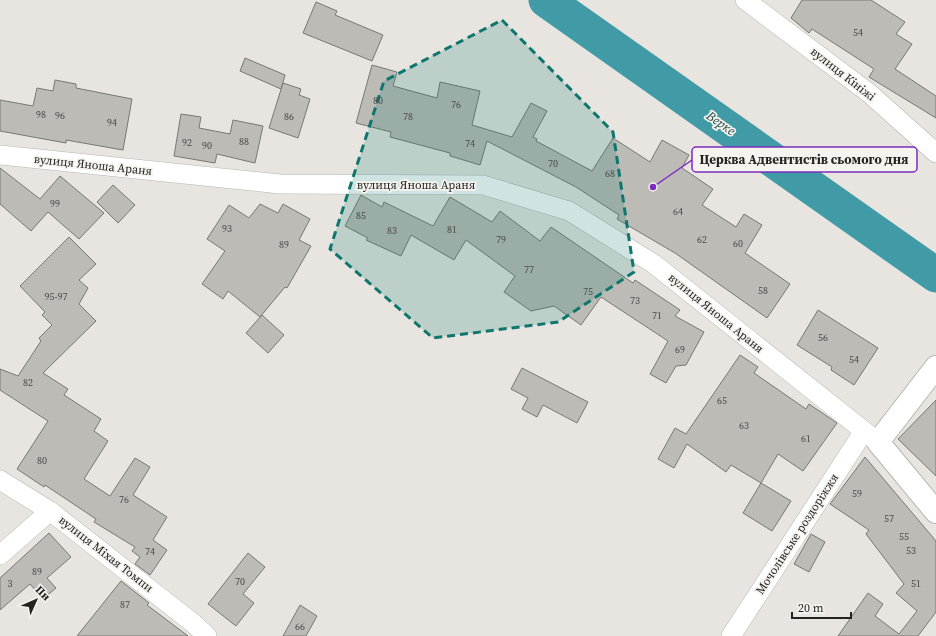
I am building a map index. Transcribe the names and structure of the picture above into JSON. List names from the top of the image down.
{
  "streets": {
    "street": [
      "вулиця Кініжі",
      "вулиця Яноша Араня",
      "Мочолівське роздоріжжя",
      "вулиця Міхая Томпи"
    ]
  },
  "crossings": [
    ["вулиця Яноша Араня", "Мочолівське роздоріжжя"]
  ],
  "water": ["Верке"],
  "places": ["Церква Адвентистів сьомого дня"],
  "house_numbers": [
    "54",
    "80",
    "76",
    "98",
    "96",
    "86",
    "78",
    "94",
    "88",
    "92",
    "74",
    "90",
    "70",
    "68",
    "99",
    "64",
    "85",
    "93",
    "81",
    "83",
    "79",
    "62",
    "60",
    "89",
    "77",
    "58",
    "75",
    "95-97",
    "73",
    "71",
    "56",
    "69",
    "54",
    "82",
    "65",
    "63",
    "61",
    "80",
    "59",
    "76",
    "57",
    "55",
    "53",
    "74",
    "89",
    "70",
    "3",
    "51",
    "87",
    "66"
  ],
  "scale_bar": "20 m",
  "north": "top right"
}
